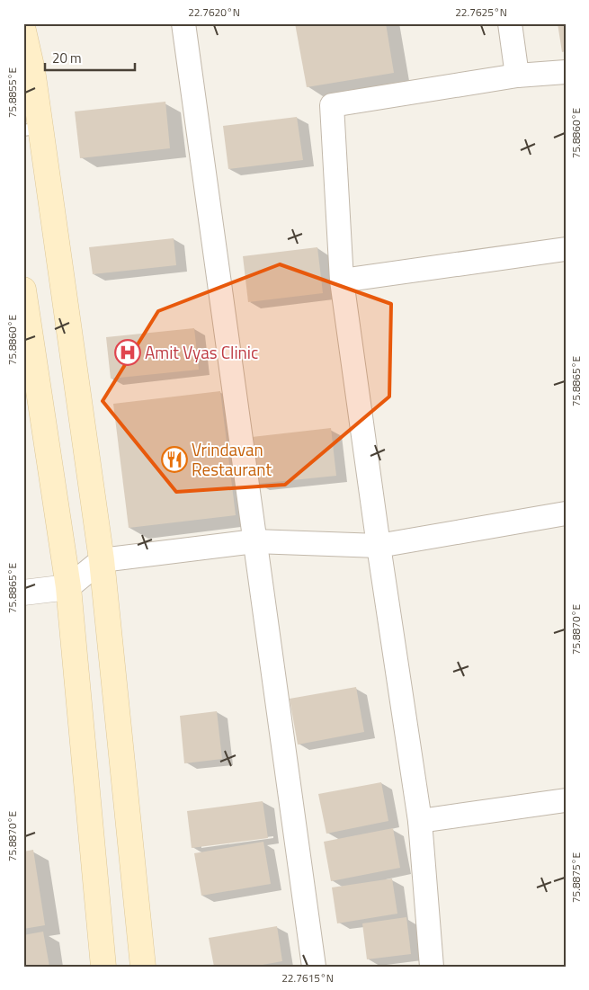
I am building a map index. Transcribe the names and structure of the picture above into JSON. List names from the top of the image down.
{
  "places": {
    "hospital": ["Amit Vyas Clinic"],
    "restaurant": ["Vrindavan Restaurant"]
  },
  "scale_bar": "20 m",
  "coordinates": [
    "22.7620°N",
    "22.7625°N",
    "75.8855°E",
    "75.8860°E",
    "75.8865°E",
    "75.8870°E",
    "75.8875°E",
    "22.7615°N"
  ]
}
